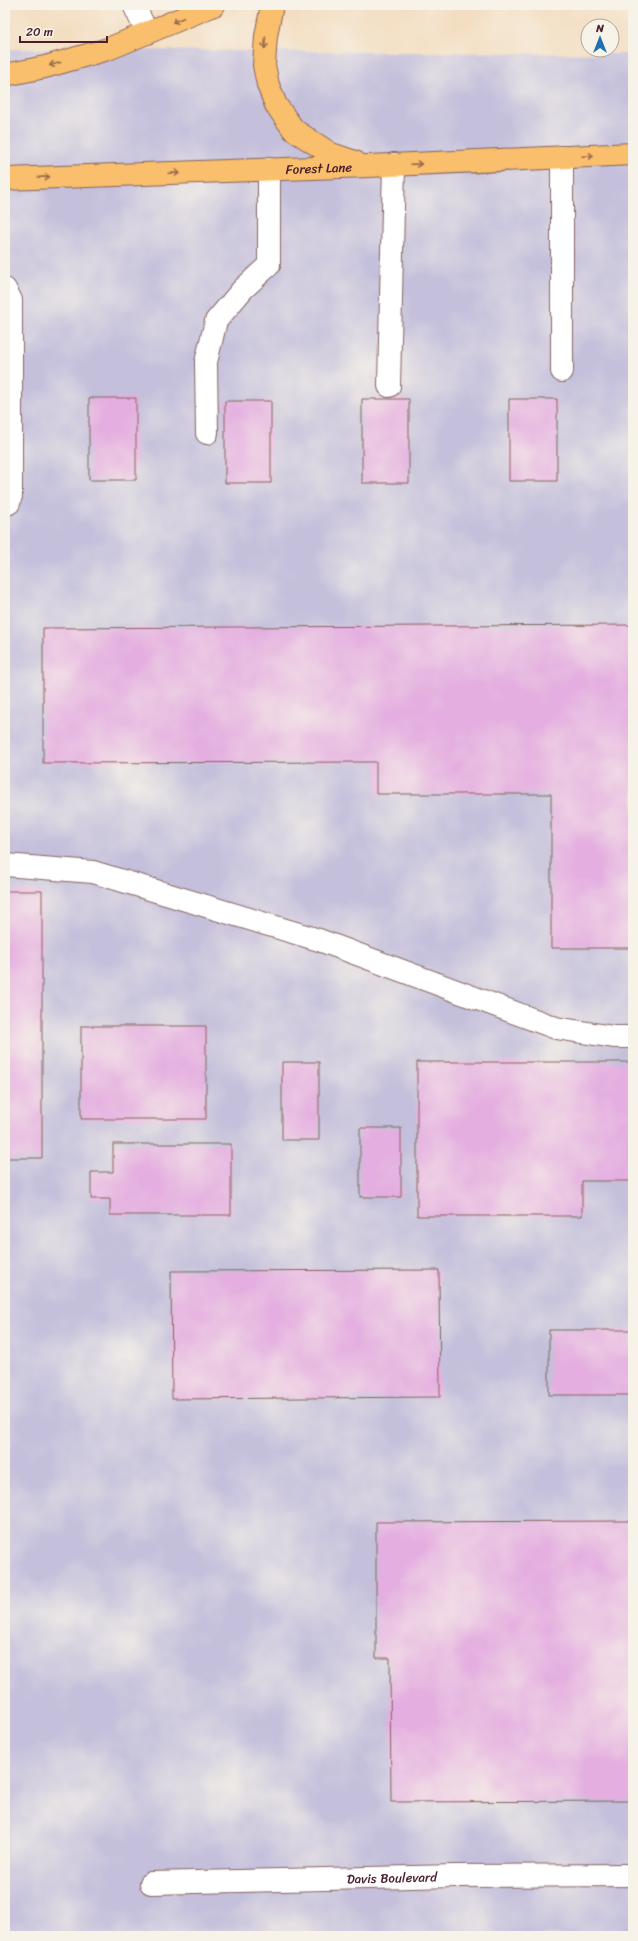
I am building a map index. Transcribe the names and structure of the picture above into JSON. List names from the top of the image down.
{
  "streets": {
    "main road": ["Forest Lane"],
    "street": ["Davis Boulevard"]
  },
  "scale_bar": "20 m",
  "north": "top"
}
